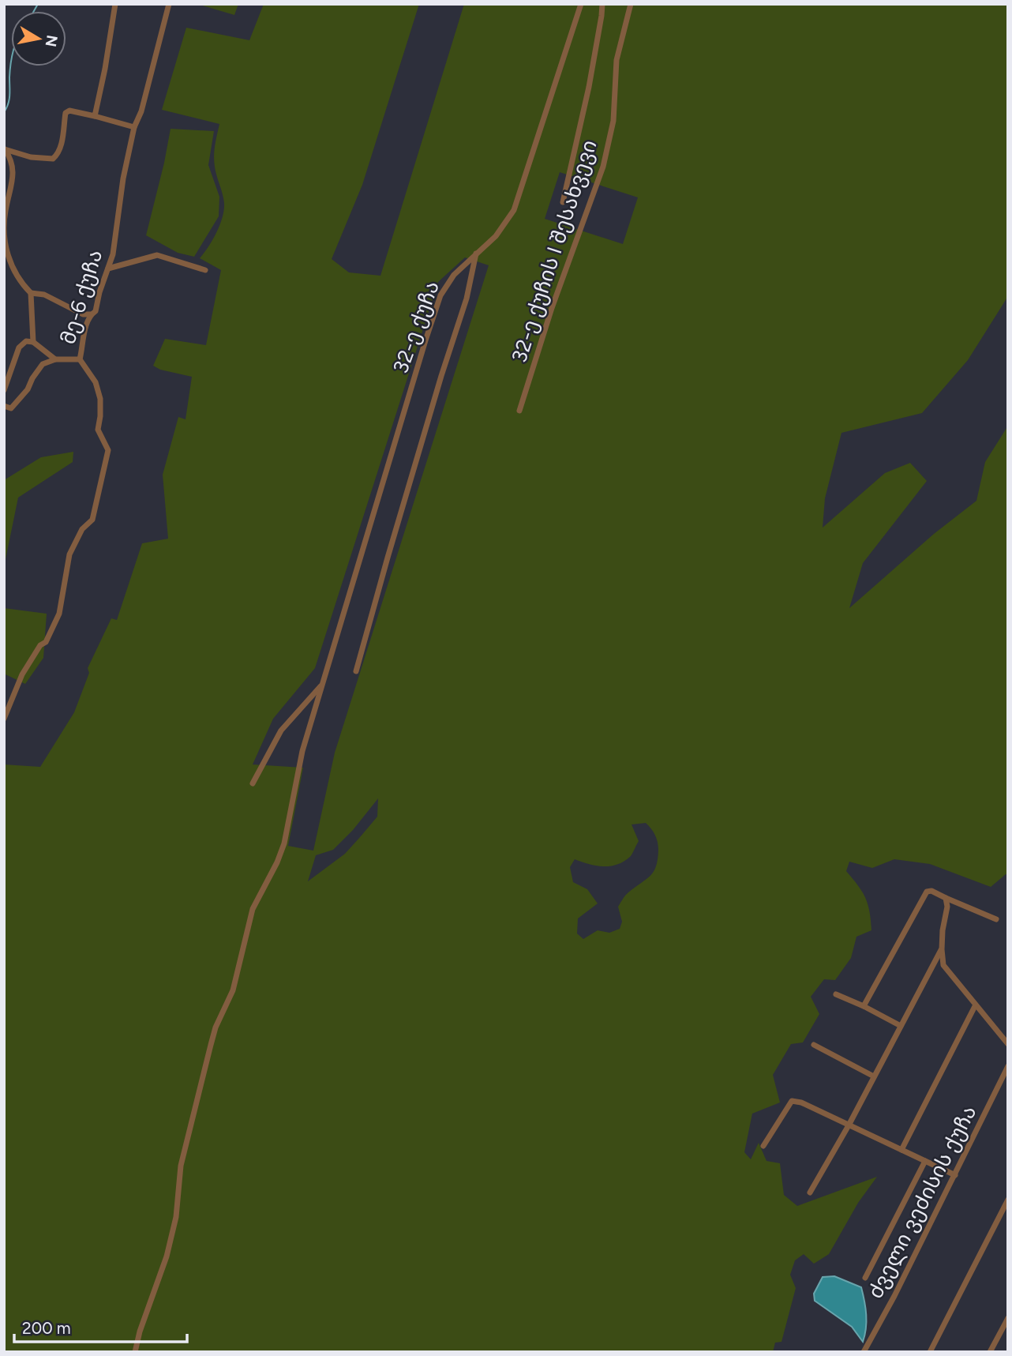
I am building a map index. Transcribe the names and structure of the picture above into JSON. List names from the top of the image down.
{
  "streets": {
    "street": [
      "32-ე ქუჩის I შესახვევი",
      "მე-6 ქუჩა",
      "32-ე ქუჩა",
      "ძველი ვეძისის ქუჩა"
    ]
  },
  "scale_bar": "200 m",
  "north": "right"
}
